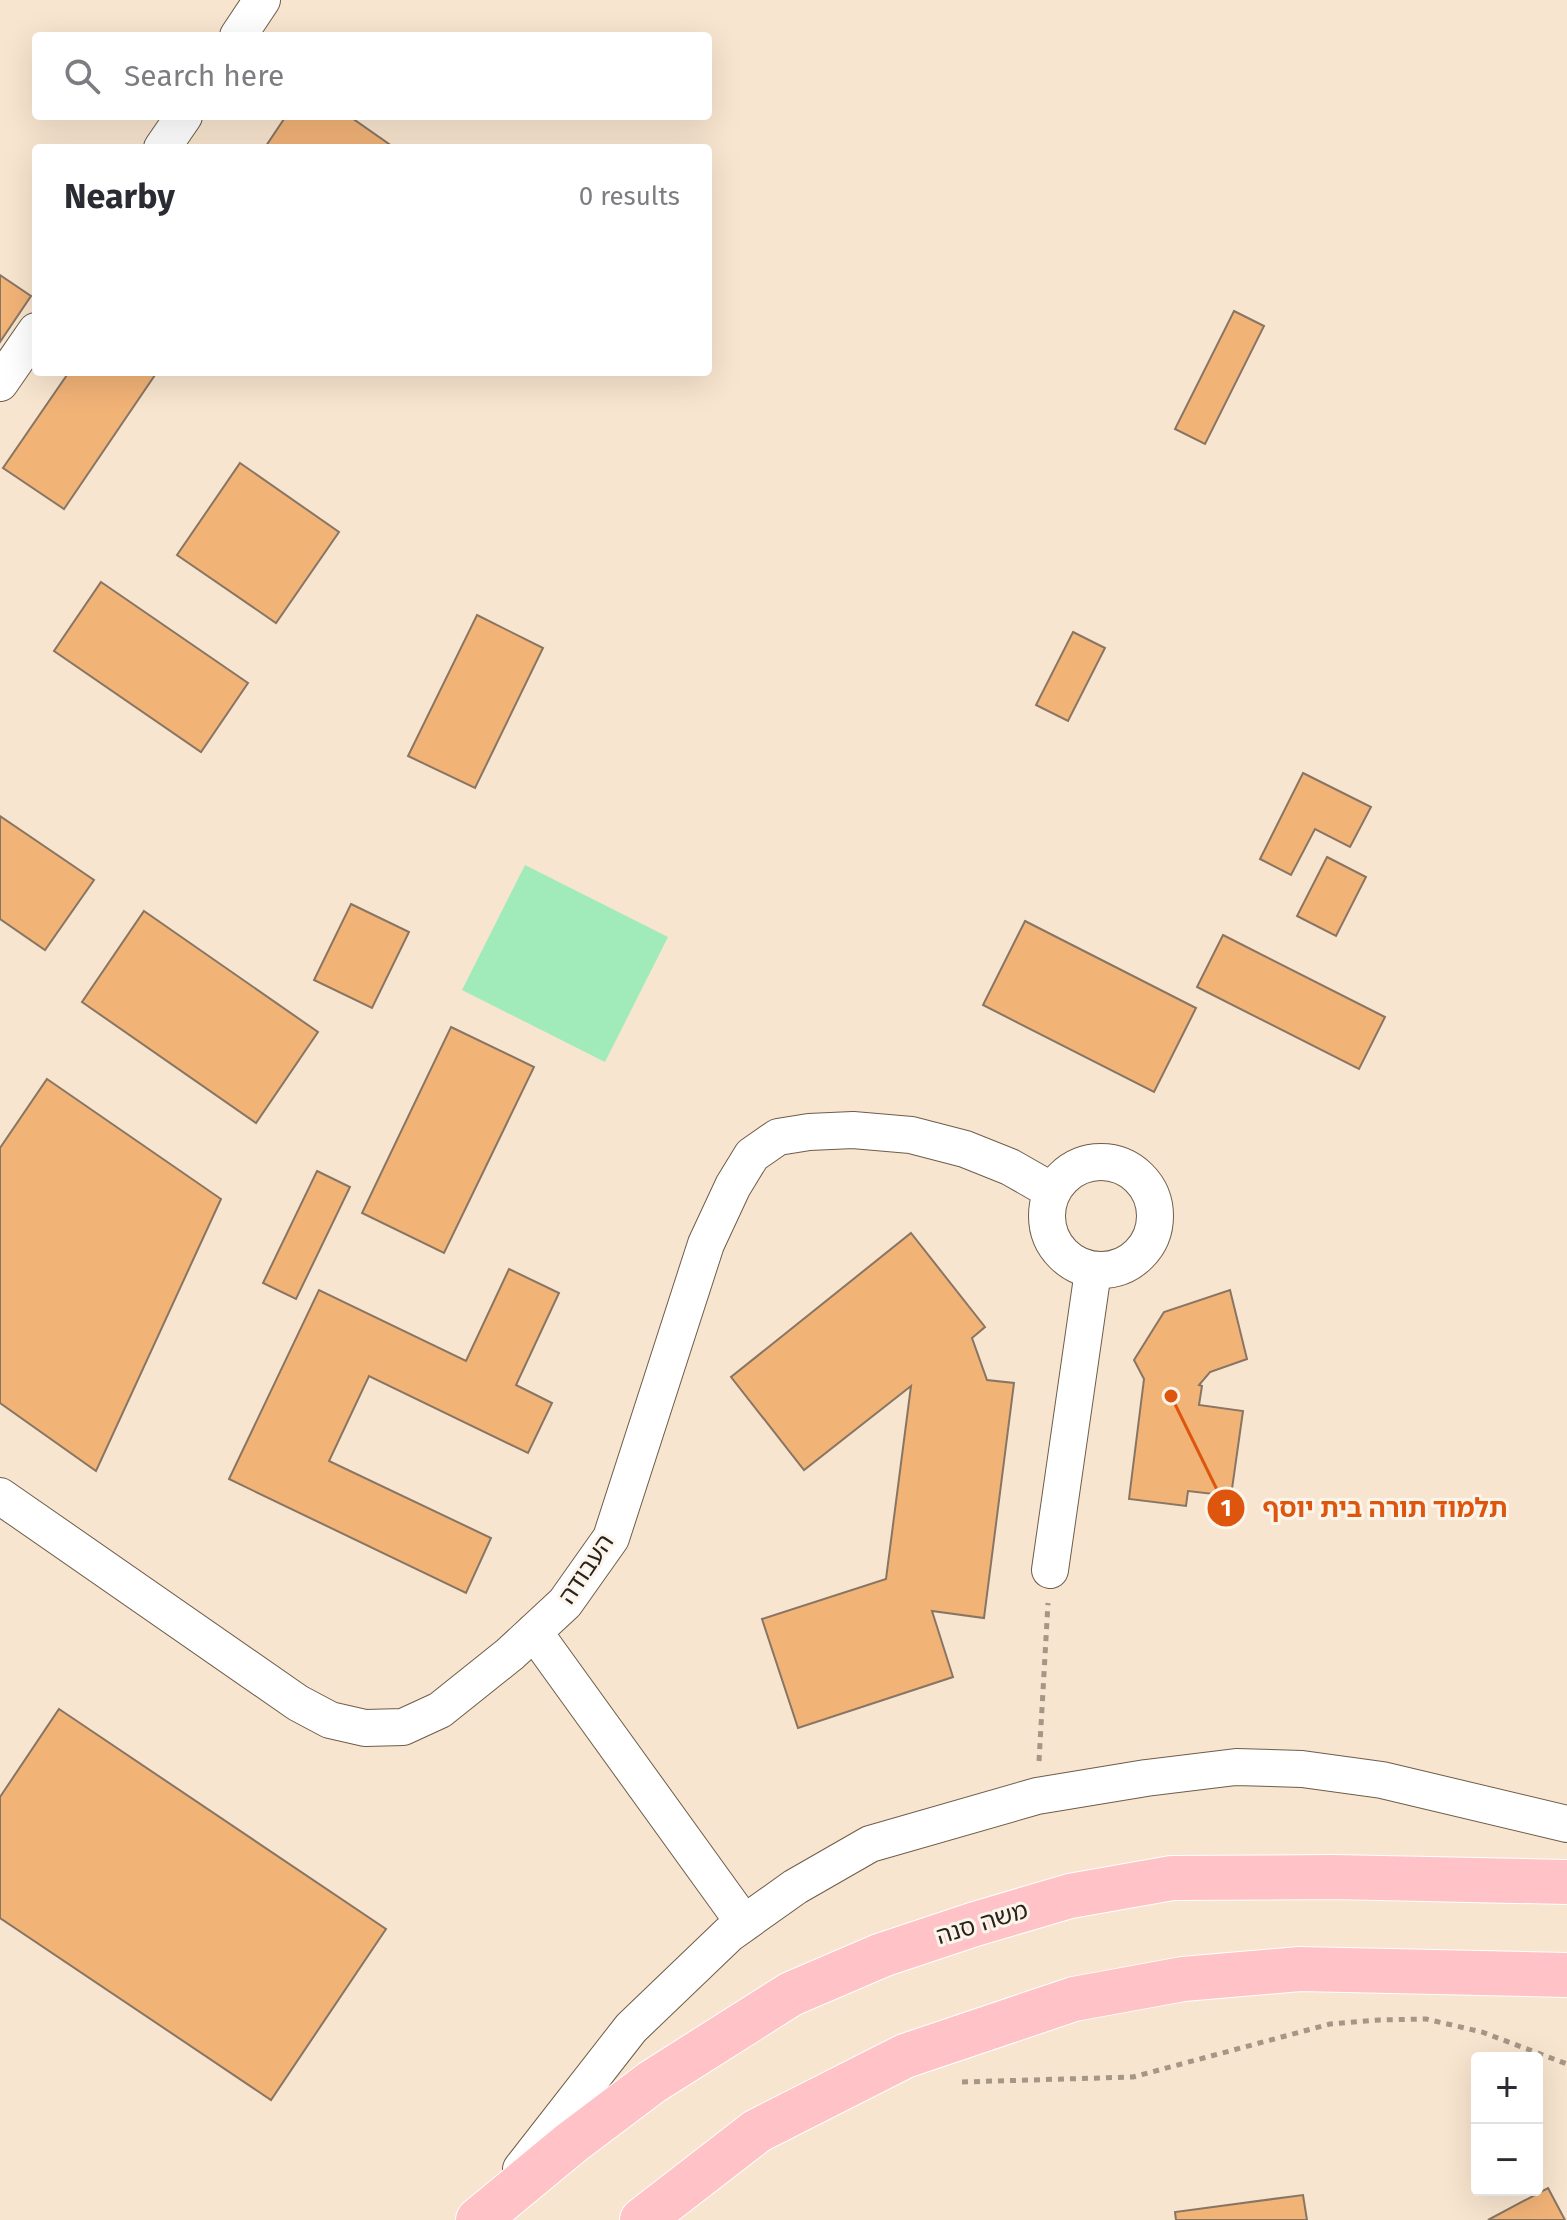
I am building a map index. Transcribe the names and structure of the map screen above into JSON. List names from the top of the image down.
{
  "streets": {
    "main road": ["משה סנה"],
    "street": ["העבודה"]
  },
  "places": ["תלמוד תורה בית יוסף"],
  "page": {
    "search": "Search here",
    "heading": ["Nearby", "0 results"],
    "map_buttons": ["+", "−"]
  }
}
